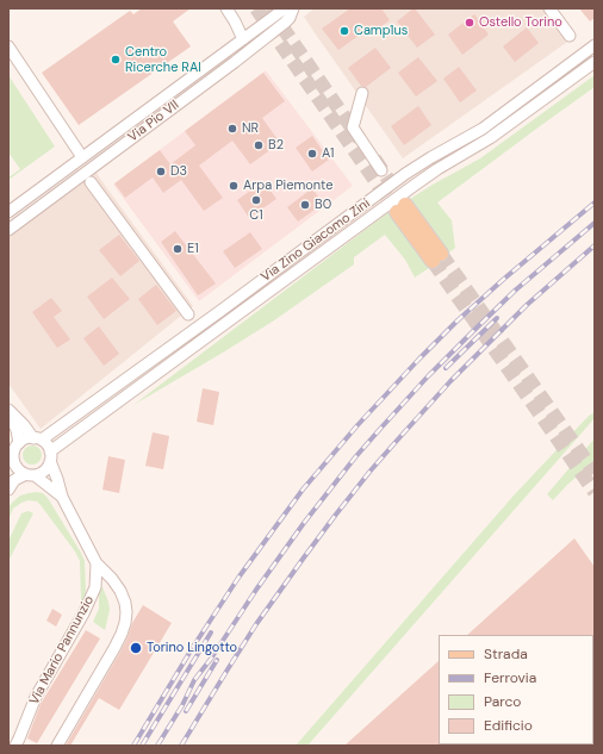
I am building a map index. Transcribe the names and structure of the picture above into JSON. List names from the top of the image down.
{
  "streets": {
    "street": ["Via Pio VII", "Via Zino Giacomo Zini", "Via Mario Pannunzio"]
  },
  "places": [
    "Ostello Torino",
    "Camp1us",
    "Centro Ricerche RAI",
    "NR",
    "B2",
    "A1",
    "D3",
    "Arpa Piemonte",
    "C1",
    "B0",
    "E1",
    "Torino Lingotto"
  ],
  "legend": [
    "Strada",
    "Ferrovia",
    "Parco",
    "Edificio"
  ]
}
